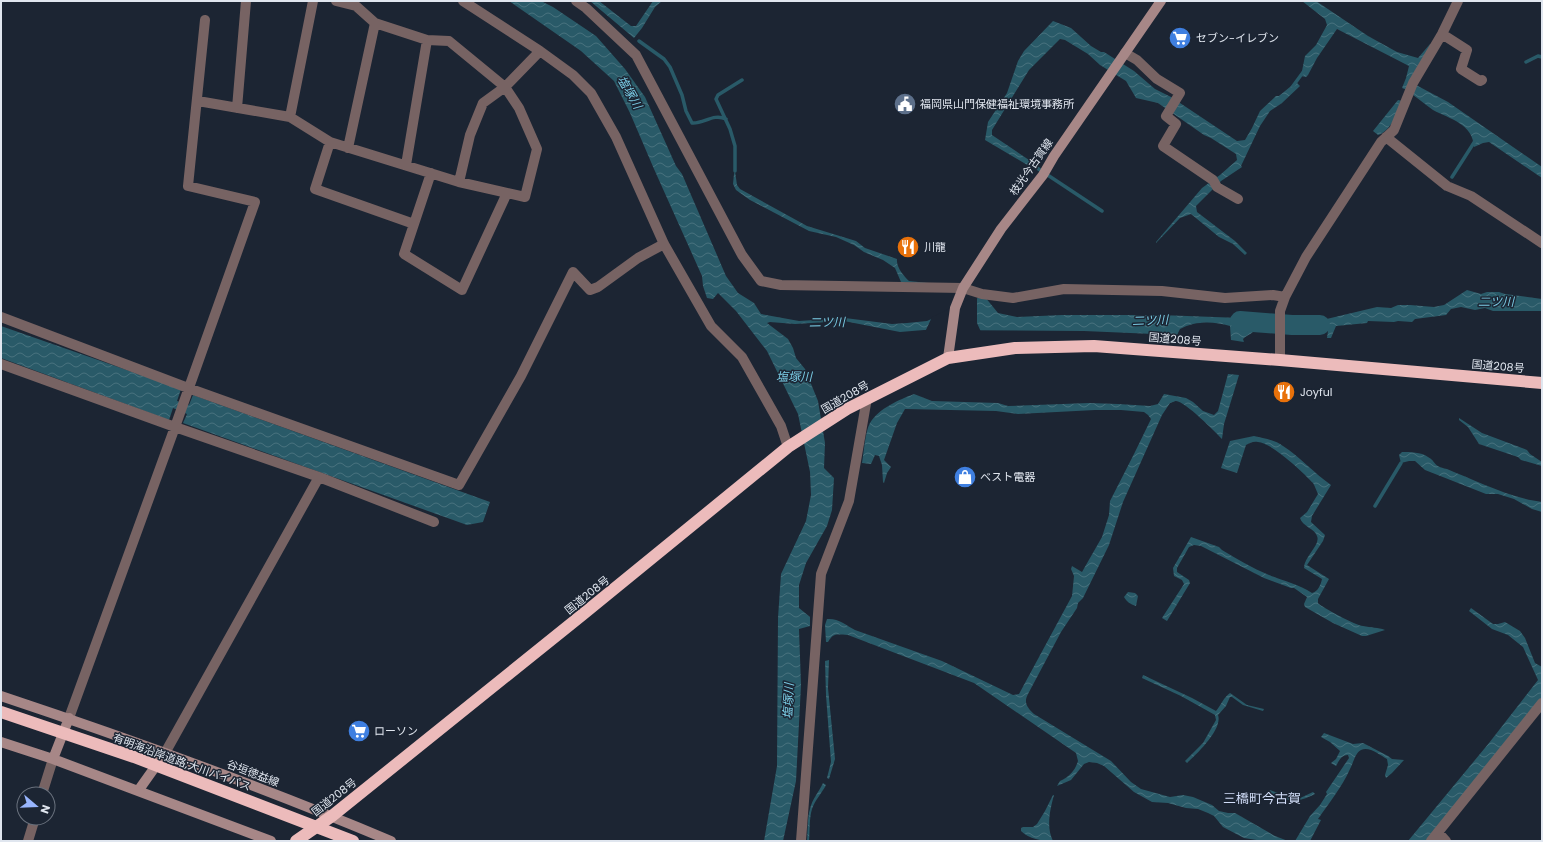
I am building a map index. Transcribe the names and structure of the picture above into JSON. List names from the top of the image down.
{
  "streets": {
    "highway": ["国道208号", "有明海沿岸道路;大川バイパス"],
    "main road": ["枝光今古賀線", "谷垣徳益線"]
  },
  "crossings": [
    ["枝光今古賀線", "国道208号"],
    ["国道208号", "谷垣徳益線"]
  ],
  "districts": ["三橋町今古賀"],
  "water": ["塩塚川", "二ツ川"],
  "places": {
    "supermarket": ["セブン-イレブン", "ローソン"],
    "public building": ["福岡県山門保健福祉環境事務所"],
    "restaurant": ["川龍", "Joyful"],
    "shop": ["ベスト電器"]
  },
  "north": "right"
}
